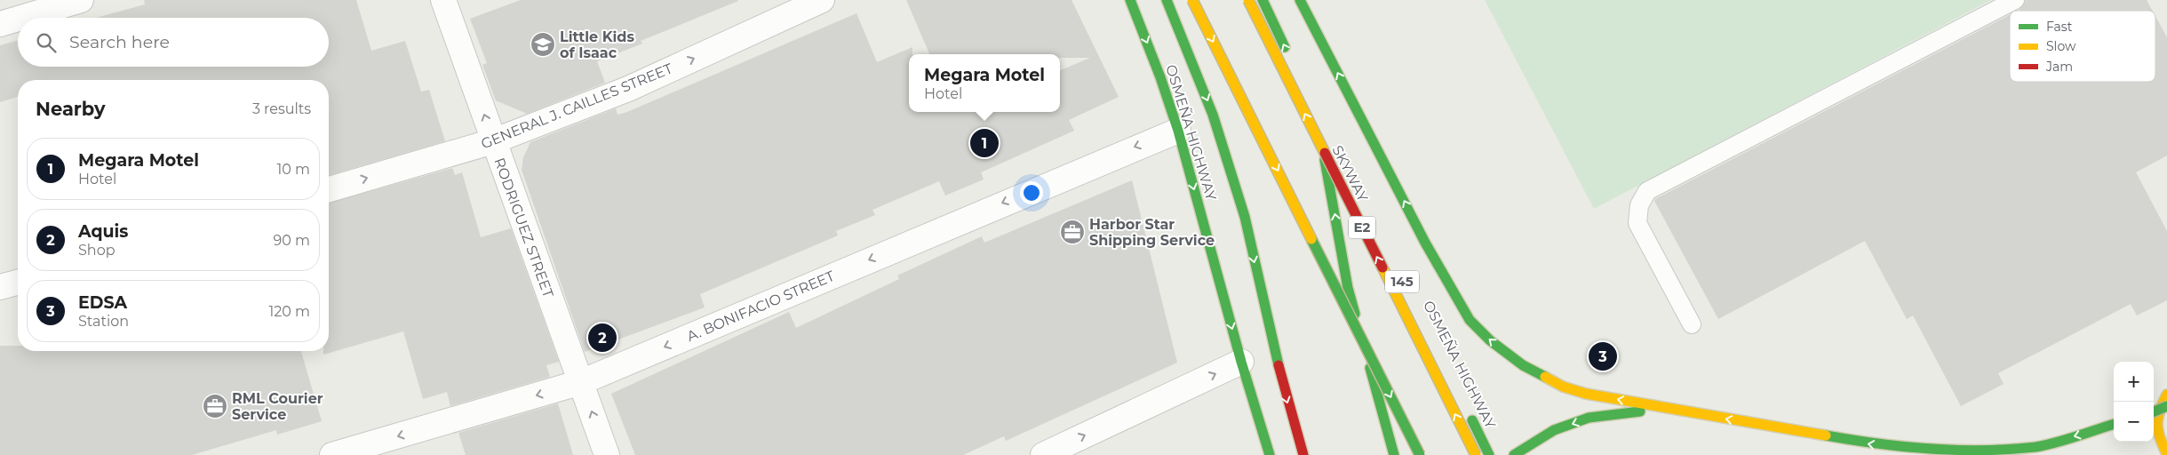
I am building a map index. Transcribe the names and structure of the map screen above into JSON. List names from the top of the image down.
{
  "streets": {
    "main road": ["OSMEÑA HIGHWAY", "SKYWAY", "E2"],
    "street": ["GENERAL J. CAILLES STREET", "RODRIGUEZ STREET", "A. BONIFACIO STREET"]
  },
  "crossings": [
    ["GENERAL J. CAILLES STREET", "RODRIGUEZ STREET"],
    ["OSMEÑA HIGHWAY", "SKYWAY"],
    ["OSMEÑA HIGHWAY", "A. BONIFACIO STREET"],
    ["RODRIGUEZ STREET", "A. BONIFACIO STREET"]
  ],
  "one_way": ["GENERAL J. CAILLES STREET", "RODRIGUEZ STREET", "A. BONIFACIO STREET"],
  "places": {
    "school or university": ["Little Kids of Isaac"],
    "office": ["Harbor Star Shipping Service", "RML Courier Service"]
  },
  "legend": ["Fast", "Slow", "Jam"],
  "page": {
    "search": "Search here",
    "popup": ["Megara Motel", "Hotel"],
    "heading": ["Nearby", "3 results"],
    "pins": ["1", "2", "3"],
    "list": [
      {
        "mark": "1",
        "name": "Megara Motel",
        "note": "Hotel",
        "value": "10 m"
      },
      {
        "mark": "2",
        "name": "Aquis",
        "note": "Shop",
        "value": "90 m"
      },
      {
        "mark": "3",
        "name": "EDSA",
        "note": "Station",
        "value": "120 m"
      }
    ],
    "map_buttons": ["+", "−"]
  }
}
